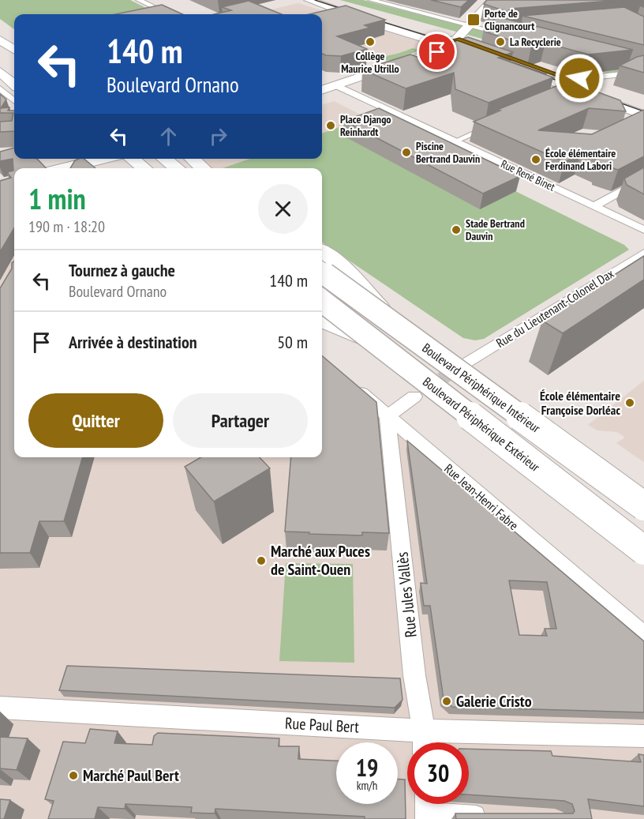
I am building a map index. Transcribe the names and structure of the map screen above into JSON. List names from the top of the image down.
{
  "streets": {
    "highway": ["Boulevard Périphérique Intérieur", "Boulevard Périphérique Extérieur"],
    "street": [
      "Rue René Binet",
      "Rue du Lieutenant-Colonel Dax",
      "Rue Jean-Henri Fabre",
      "Rue Jules Vallès",
      "Rue Paul Bert"
    ]
  },
  "crossings": [
    ["Rue Jean-Henri Fabre", "Rue Jules Vallès"],
    ["Rue Jules Vallès", "Rue Paul Bert"]
  ],
  "places": {
    "transit": ["Porte de Clignancourt"],
    "other": [
      "Collège Maurice Utrillo",
      "La Recyclerie",
      "Place Django Reinhardt",
      "Piscine Bertrand Dauvin",
      "École élémentaire Ferdinand Labori",
      "Stade Bertrand Dauvin",
      "École élémentaire Françoise Dorléac",
      "Marché aux Puces de Saint-Ouen",
      "Galerie Cristo",
      "Marché Paul Bert"
    ]
  },
  "page": {
    "turn": ["140 m", "Boulevard Ornano"],
    "heading": ["1 min", "190 m · 18:20"],
    "list": [
      {
        "name": "Tournez à gauche",
        "note": "Boulevard Ornano",
        "value": "140 m"
      },
      {
        "name": "Arrivée à destination",
        "value": "50 m"
      }
    ],
    "buttons": ["Quitter", "Partager"],
    "speed": "19 km/h",
    "limit": "30"
  }
}
